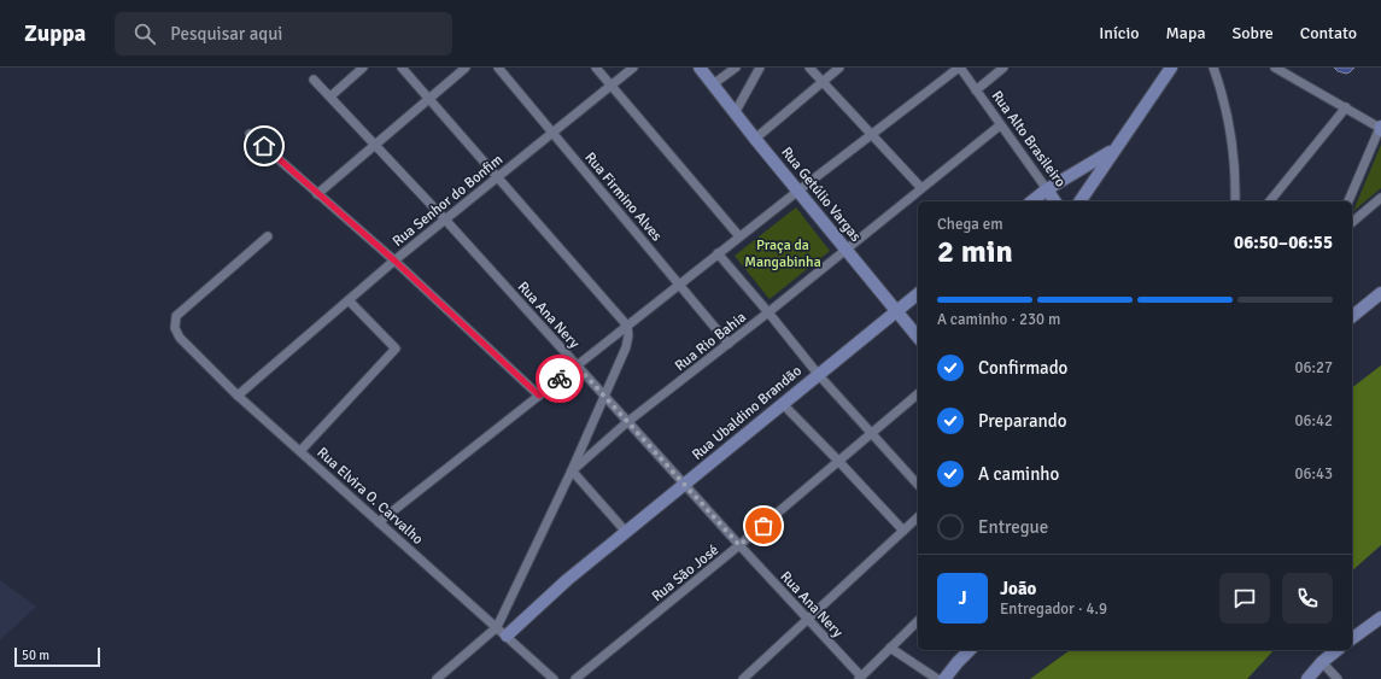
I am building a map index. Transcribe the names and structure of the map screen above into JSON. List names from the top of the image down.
{
  "streets": {
    "street": [
      "Rua Alto Brasileiro",
      "Rua Getúlio Vargas",
      "Rua Firmino Alves",
      "Rua Senhor do Bonfim",
      "Rua Ana Nery",
      "Rua Rio Bahia",
      "Rua Ubaldino Brandão",
      "Rua Elvira O. Carvalho",
      "Rua São José"
    ]
  },
  "crossings": [
    ["Rua Alto Brasileiro", "Rua Rio Bahia"],
    ["Rua Getúlio Vargas", "Rua Rio Bahia"],
    ["Rua Getúlio Vargas", "Rua Ubaldino Brandão"],
    ["Rua Firmino Alves", "Rua Senhor do Bonfim"],
    ["Rua Firmino Alves", "Rua Rio Bahia"],
    ["Rua Senhor do Bonfim", "Rua Ana Nery"],
    ["Rua Senhor do Bonfim", "Rua Elvira O. Carvalho"],
    ["Rua Ana Nery", "Rua Rio Bahia"],
    ["Rua Ana Nery", "Rua Ubaldino Brandão"],
    ["Rua Ana Nery", "Rua São José"],
    ["Rua Rio Bahia", "Rua Elvira O. Carvalho"],
    ["Rua Ubaldino Brandão", "Rua Elvira O. Carvalho"]
  ],
  "parks": ["Praça da Mangabinha"],
  "scale_bar": "50 m",
  "page": {
    "header": "Zuppa",
    "search": "Pesquisar aqui",
    "nav": [
      "Início",
      "Mapa",
      "Sobre",
      "Contato"
    ],
    "heading": ["2 min", "Chega em", "06:50–06:55"],
    "panel": ["João", "Entregador · 4.9"],
    "bar": "A caminho · 230 m",
    "list": [
      ["Confirmado", "06:27"],
      ["Preparando", "06:42"],
      ["A caminho", "06:43"],
      "Entregue"
    ],
    "round": "J",
    "scale": "50 m"
  }
}
